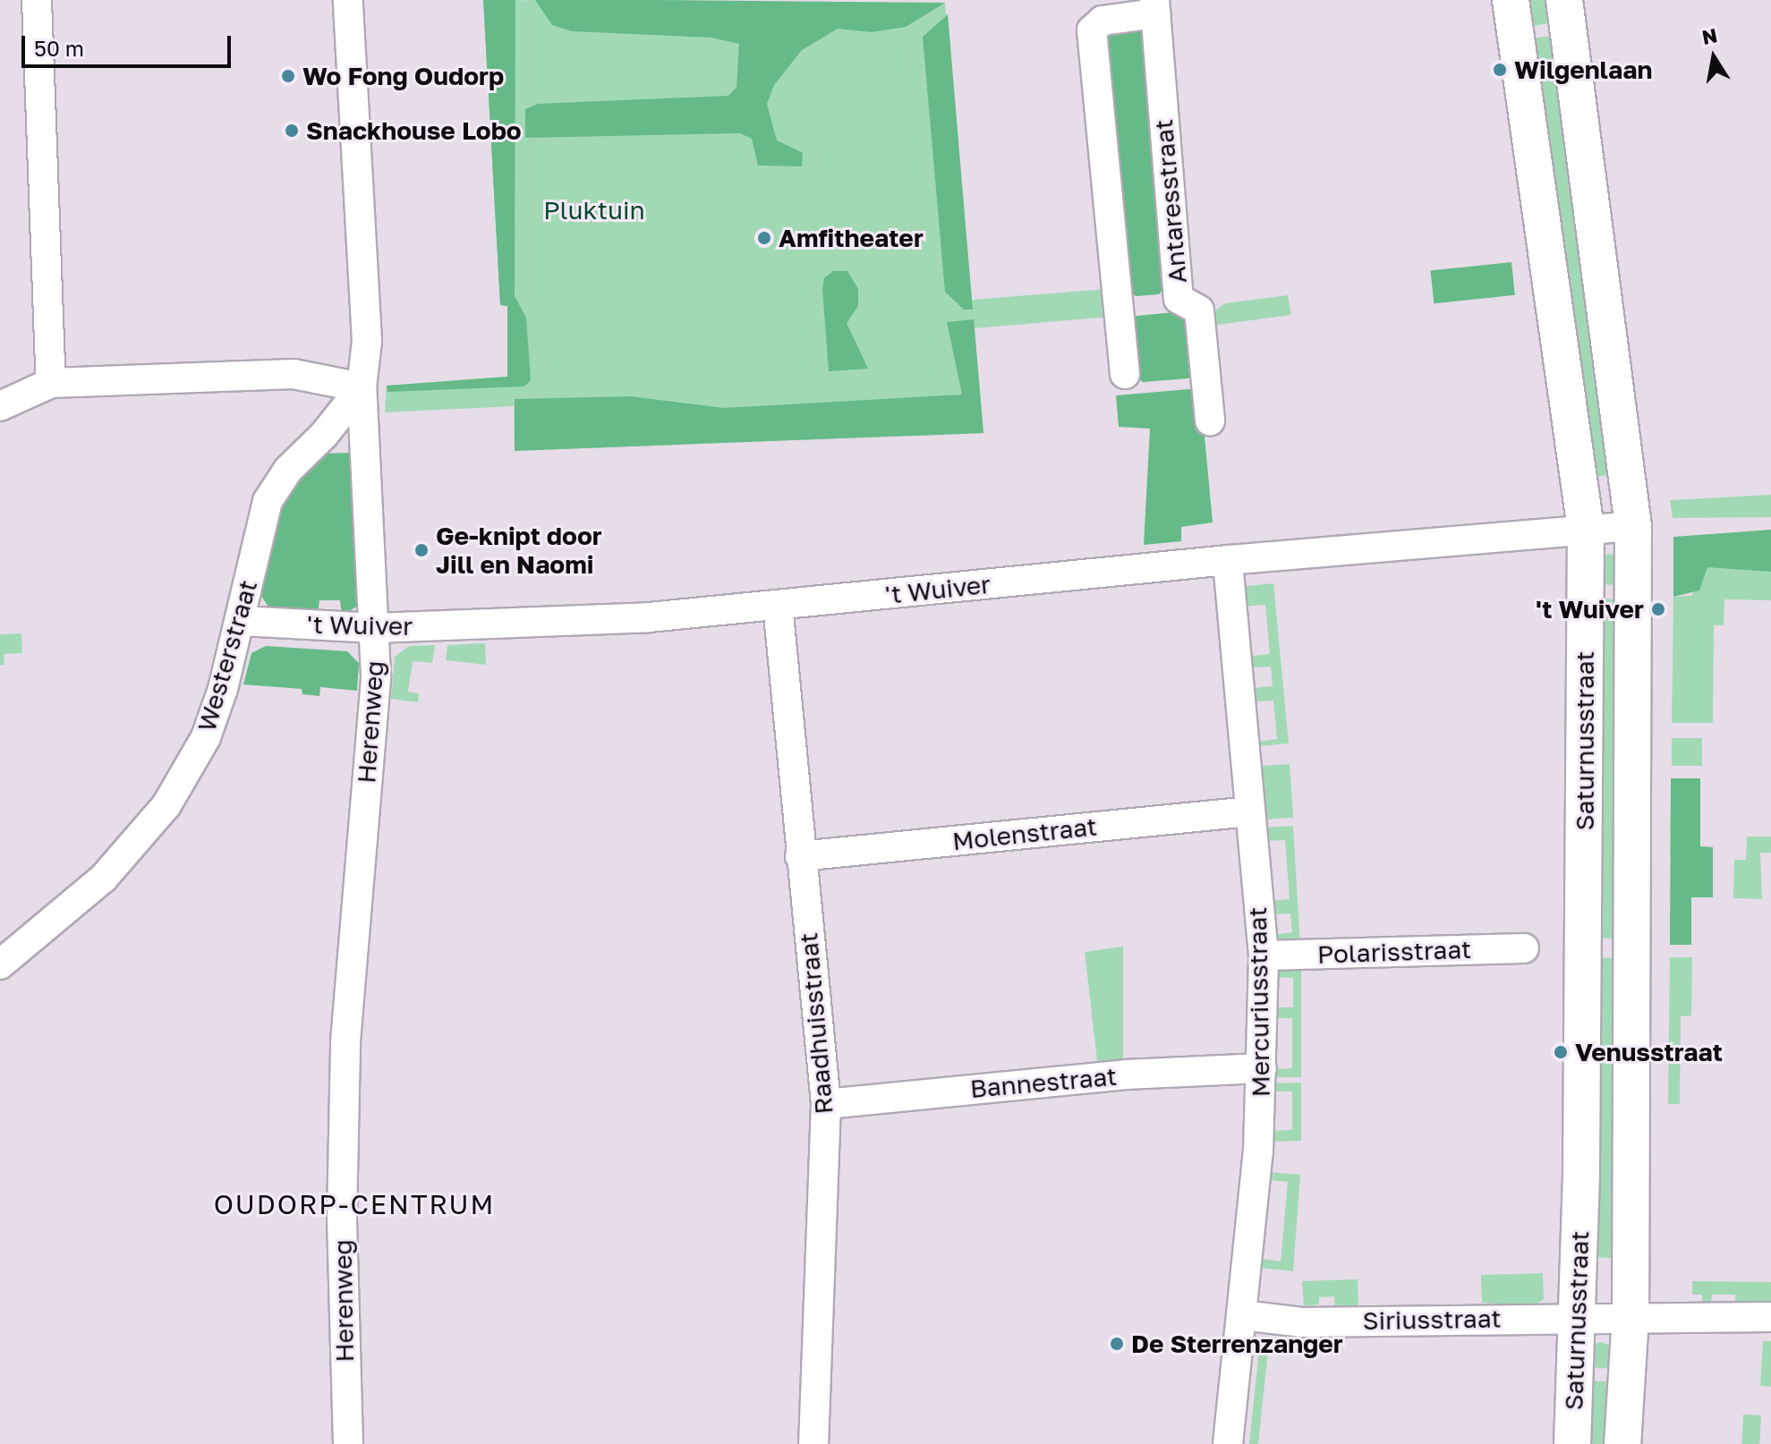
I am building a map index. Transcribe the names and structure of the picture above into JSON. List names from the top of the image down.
{
  "streets": {
    "street": [
      "Antaresstraat",
      "'t Wuiver",
      "Westerstraat",
      "Herenweg",
      "Saturnusstraat",
      "Molenstraat",
      "Polarisstraat",
      "Mercuriusstraat",
      "Raadhuisstraat",
      "Bannestraat",
      "Siriusstraat"
    ]
  },
  "crossings": [
    ["'t Wuiver", "Westerstraat"],
    ["'t Wuiver", "Herenweg"],
    ["'t Wuiver", "Saturnusstraat"],
    ["'t Wuiver", "Mercuriusstraat"],
    ["'t Wuiver", "Raadhuisstraat"],
    ["Westerstraat", "Herenweg"],
    ["Saturnusstraat", "Siriusstraat"],
    ["Molenstraat", "Mercuriusstraat"],
    ["Molenstraat", "Raadhuisstraat"],
    ["Polarisstraat", "Mercuriusstraat"],
    ["Mercuriusstraat", "Bannestraat"],
    ["Mercuriusstraat", "Siriusstraat"],
    ["Raadhuisstraat", "Bannestraat"]
  ],
  "districts": ["OUDORP-CENTRUM"],
  "parks": ["Pluktuin"],
  "places": [
    "Wilgenlaan",
    "Wo Fong Oudorp",
    "Snackhouse Lobo",
    "Amfitheater",
    "Ge-knipt door Jill en Naomi",
    "'t Wuiver",
    "Venusstraat",
    "De Sterrenzanger"
  ],
  "scale_bar": "50 m",
  "north": "top"
}
